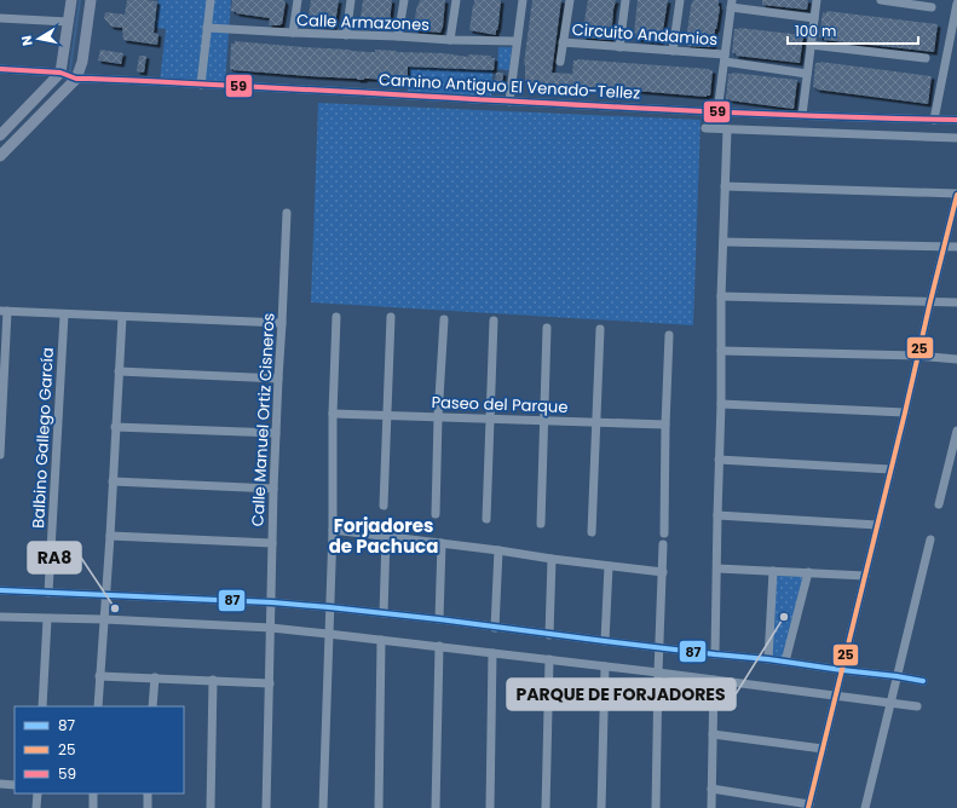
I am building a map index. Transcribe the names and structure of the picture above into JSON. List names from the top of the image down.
{
  "streets": {
    "street": [
      "Calle Armazones",
      "Circuito Andamios",
      "Camino Antiguo El Venado-Tellez",
      "Paseo del Parque",
      "Calle Manuel Ortiz Cisneros",
      "Balbino Gallego García"
    ]
  },
  "districts": ["Forjadores de Pachuca"],
  "places": ["RA8", "PARQUE DE FORJADORES"],
  "lines": ["transit line 59", "transit line 25", "transit line 87"],
  "legend": ["87", "25", "59"],
  "scale_bar": "100 m",
  "north": "left"
}
